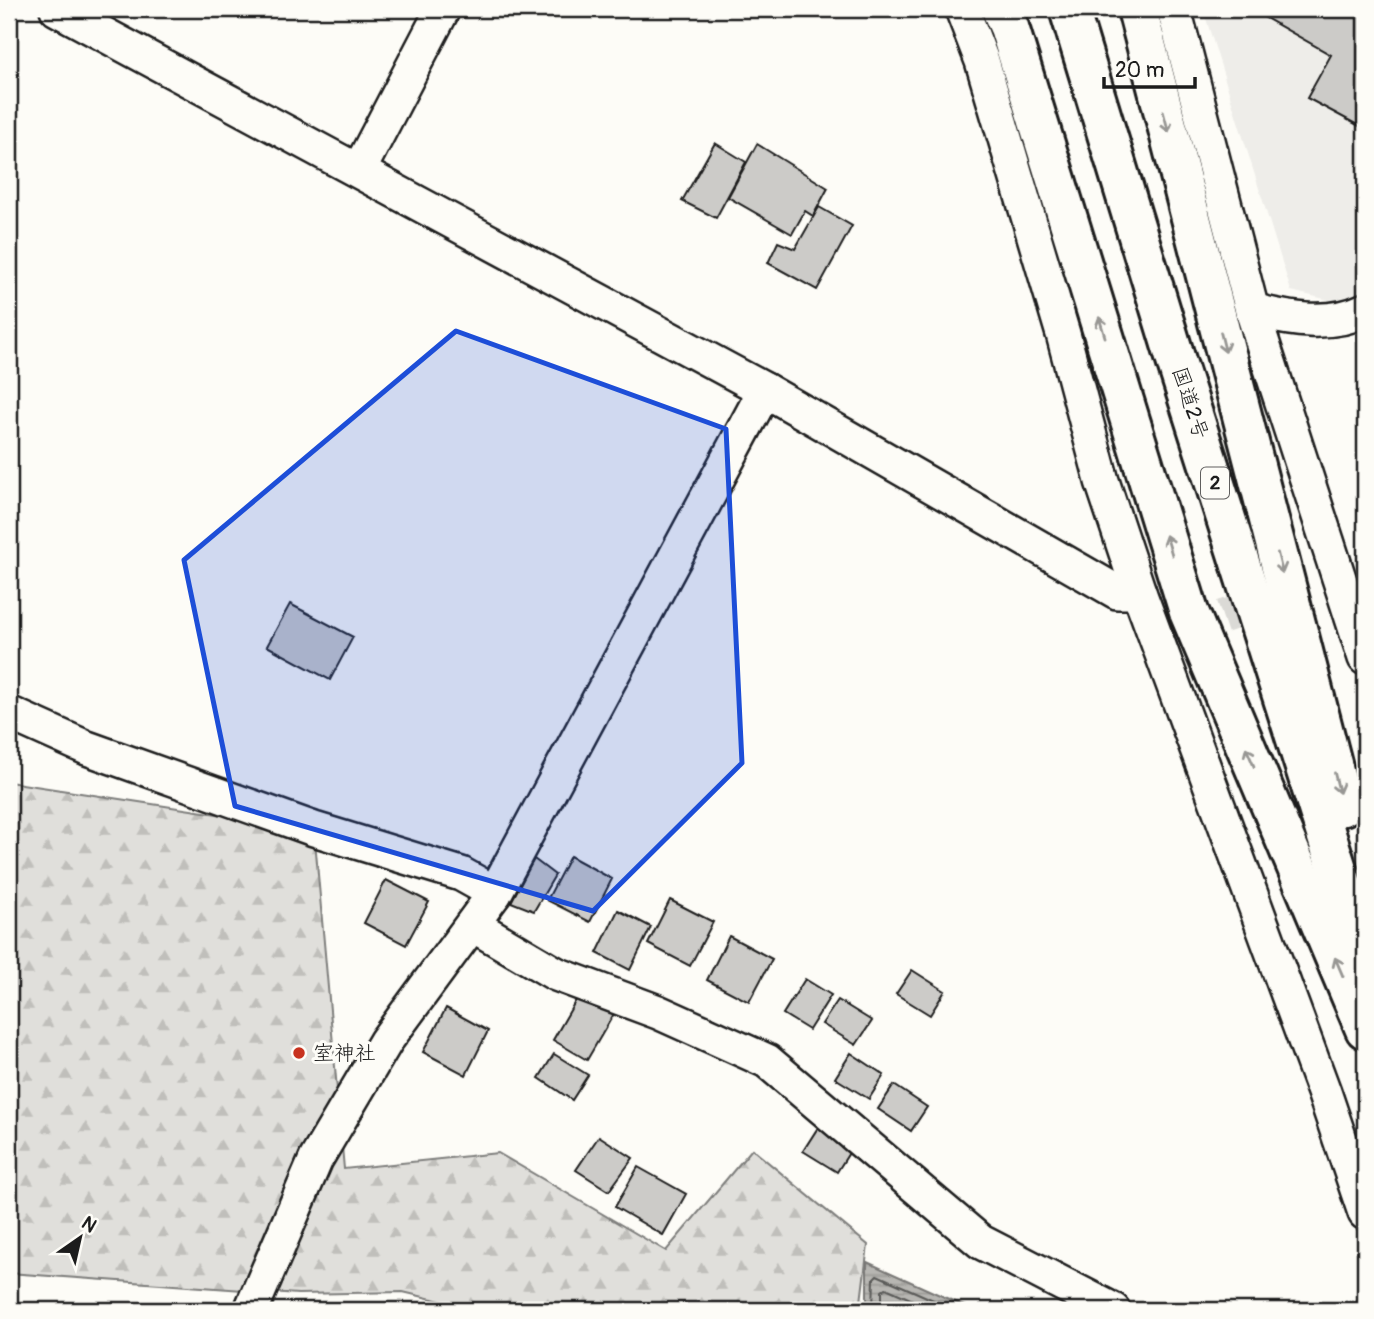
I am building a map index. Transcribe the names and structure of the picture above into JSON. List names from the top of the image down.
{
  "streets": {
    "highway": ["国道2号", "2"]
  },
  "places": ["室神社"],
  "scale_bar": "20 m",
  "north": "top right"
}
